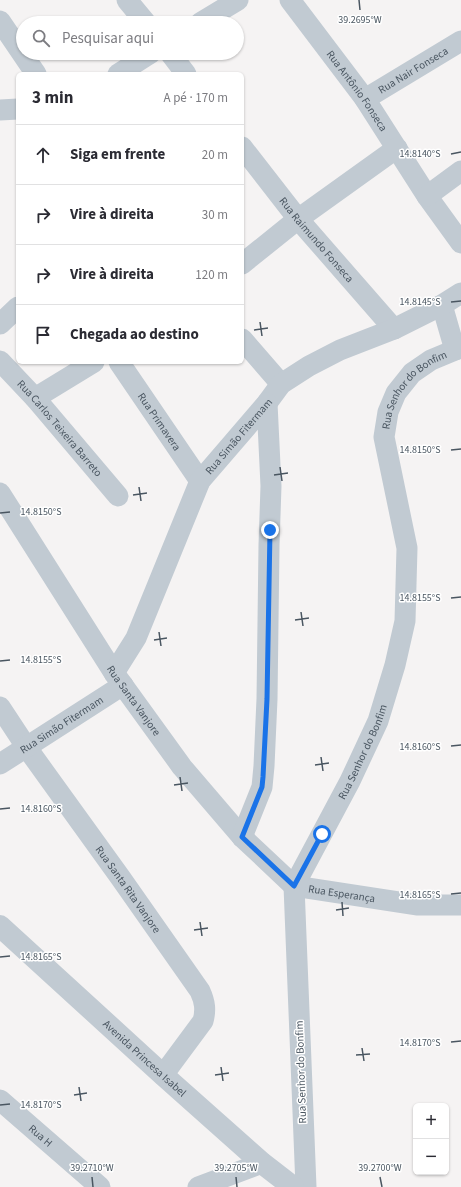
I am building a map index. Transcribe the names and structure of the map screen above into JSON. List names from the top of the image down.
{
  "streets": {
    "street": [
      "Rua Nair Fonseca",
      "Rua Antônio Fonseca",
      "Rua Raimundo Fonseca",
      "Rua Senhor do Bonfim",
      "Rua Primavera",
      "Rua Carlos Teixeira Barreto",
      "Rua Simão Fitermam",
      "Rua Santa Vanjore",
      "Rua Santa Rita Vanjore",
      "Rua Esperança",
      "Avenida Princesa Isabel",
      "Rua H"
    ]
  },
  "crossings": [
    ["Rua Nair Fonseca", "Rua Antônio Fonseca"],
    ["Rua Raimundo Fonseca", "Rua Simão Fitermam"],
    ["Rua Senhor do Bonfim", "Rua Santa Vanjore"],
    ["Rua Senhor do Bonfim", "Rua Esperança"],
    ["Rua Primavera", "Rua Simão Fitermam"],
    ["Rua Simão Fitermam", "Rua Santa Vanjore"],
    ["Rua Simão Fitermam", "Rua Santa Rita Vanjore"],
    ["Rua Santa Vanjore", "Rua Esperança"],
    ["Rua Santa Rita Vanjore", "Avenida Princesa Isabel"]
  ],
  "page": {
    "search": "Pesquisar aqui",
    "heading": ["3 min", "A pé · 170 m"],
    "list": [
      ["Siga em frente", "20 m"],
      ["Vire à direita", "30 m"],
      ["Vire à direita", "120 m"],
      "Chegada ao destino"
    ],
    "map_buttons": ["+", "−"]
  },
  "coordinates": [
    "39.2695°W",
    "14.8140°S",
    "14.8145°S",
    "14.8150°S",
    "14.8155°S",
    "14.8160°S",
    "14.8165°S",
    "14.8170°S",
    "39.2710°W",
    "39.2705°W",
    "39.2700°W"
  ]
}
